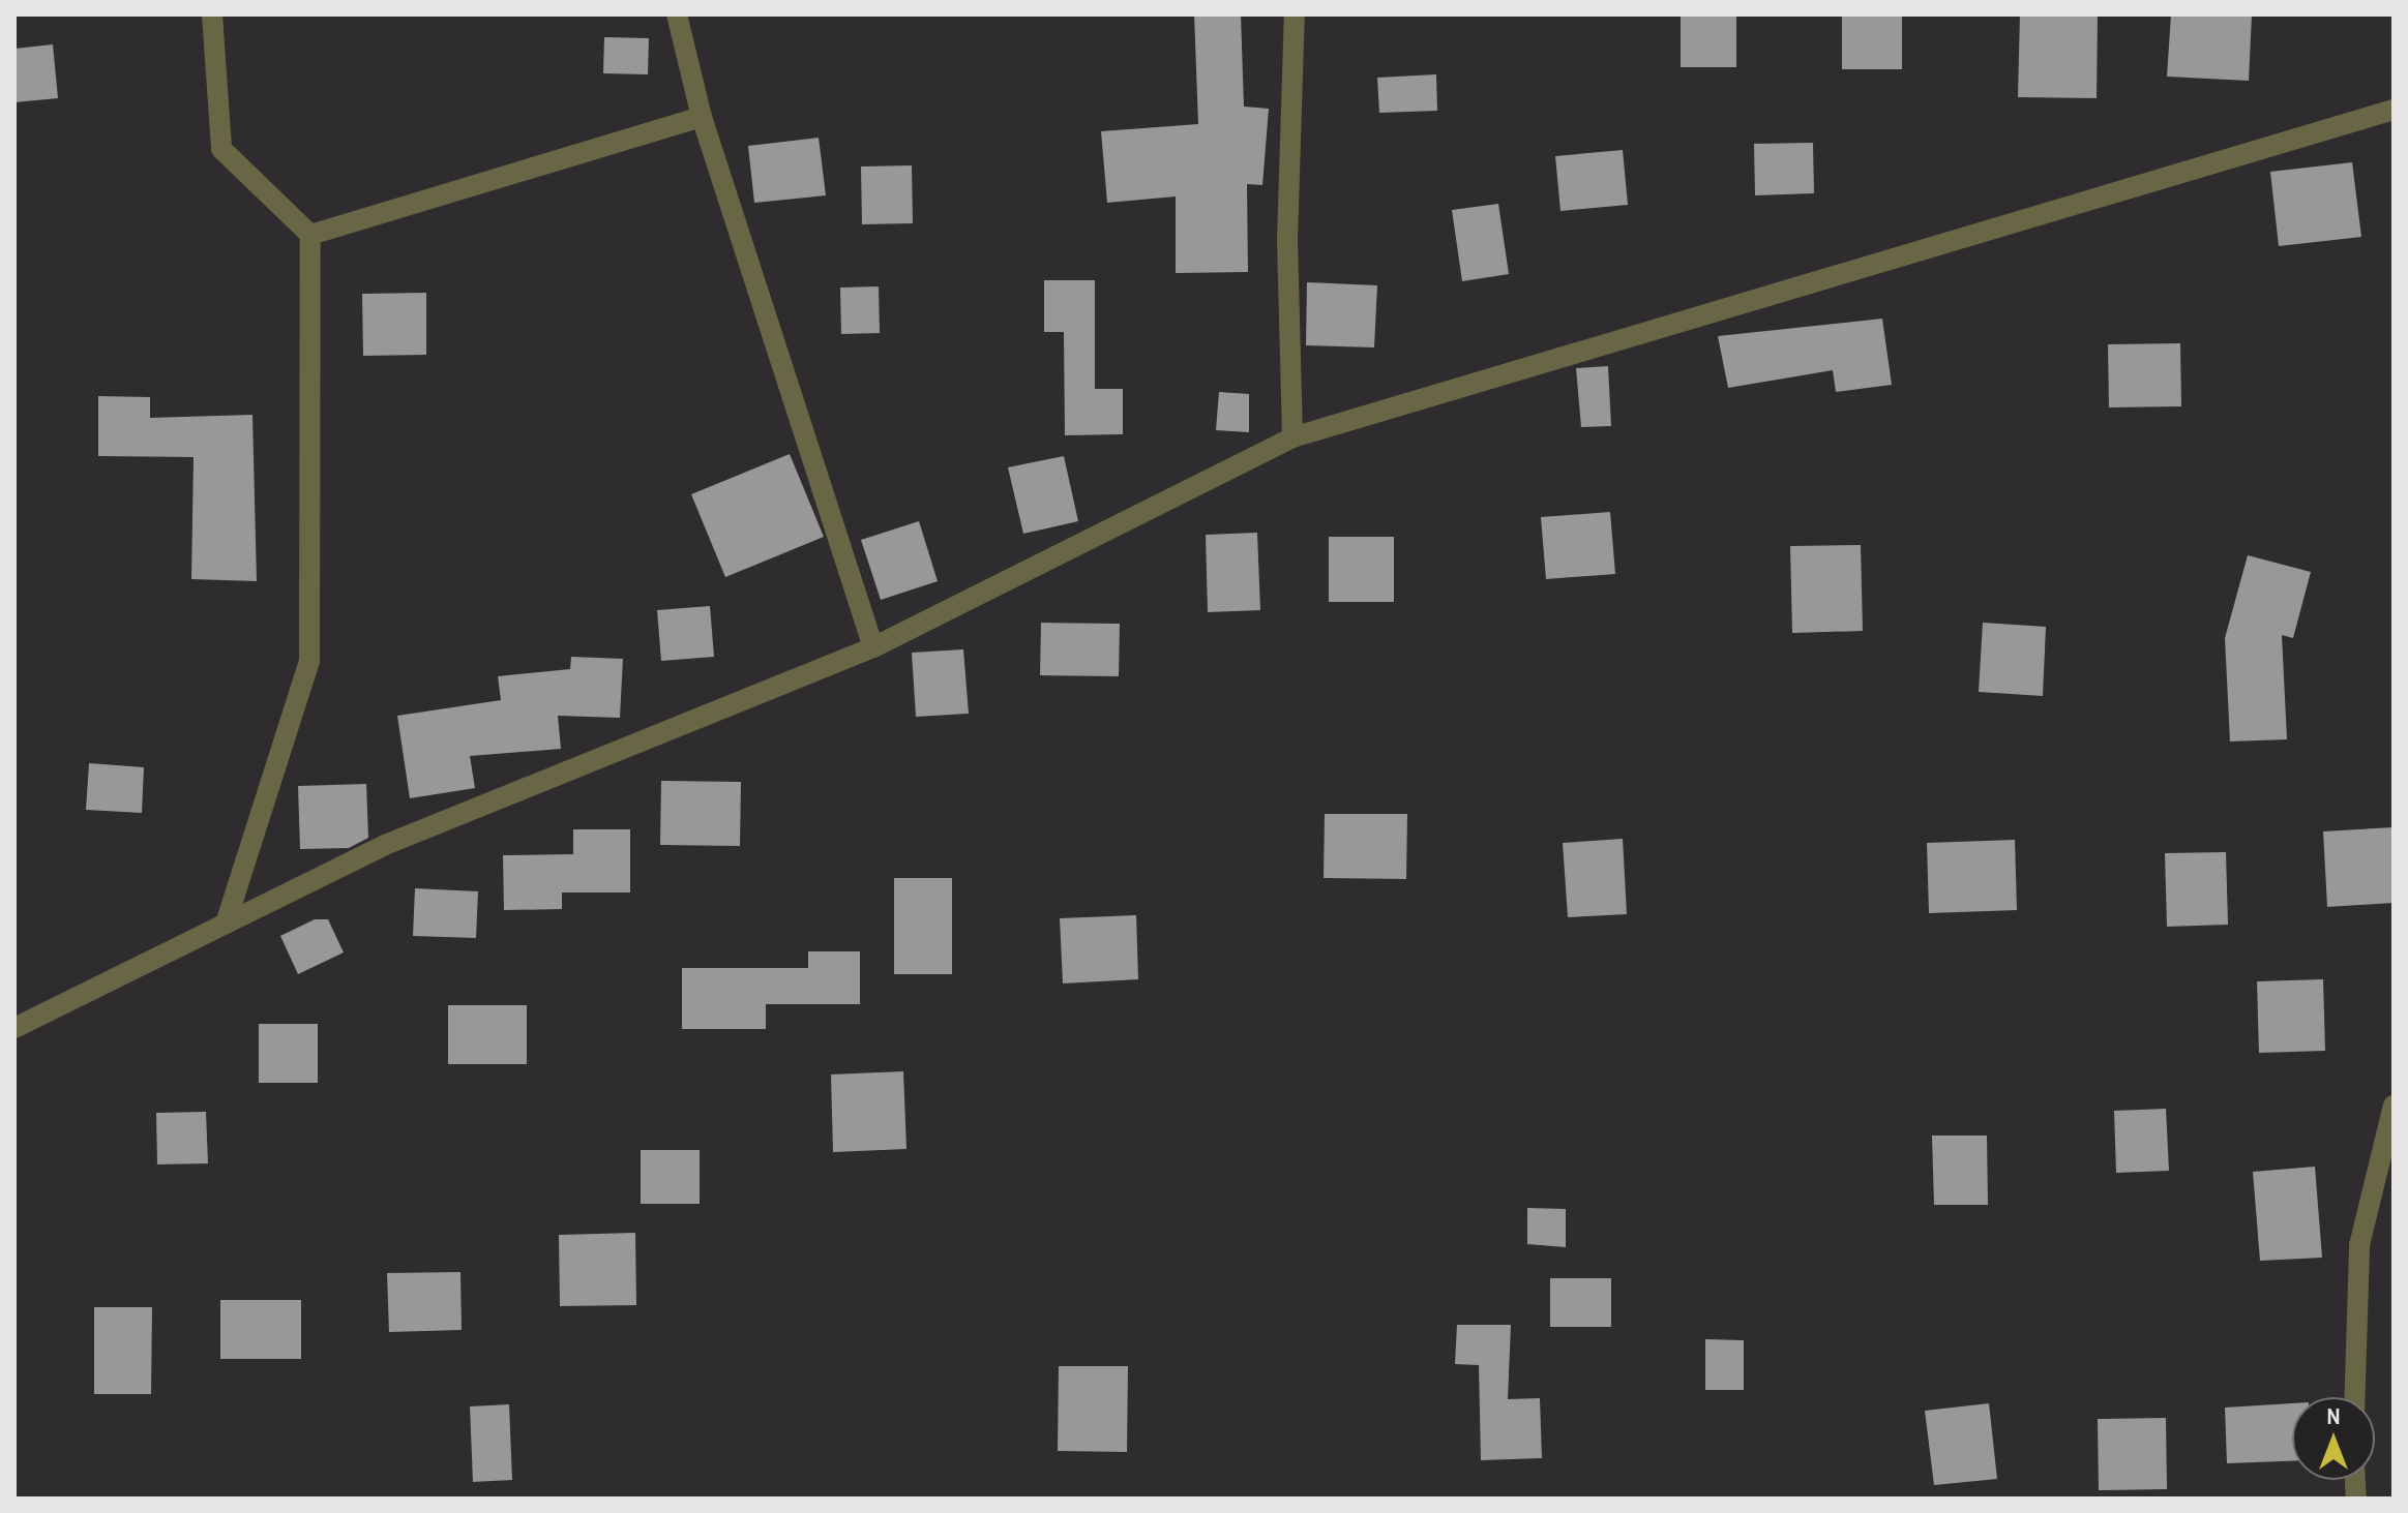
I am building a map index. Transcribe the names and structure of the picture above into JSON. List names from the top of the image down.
{
  "north": "top"
}
